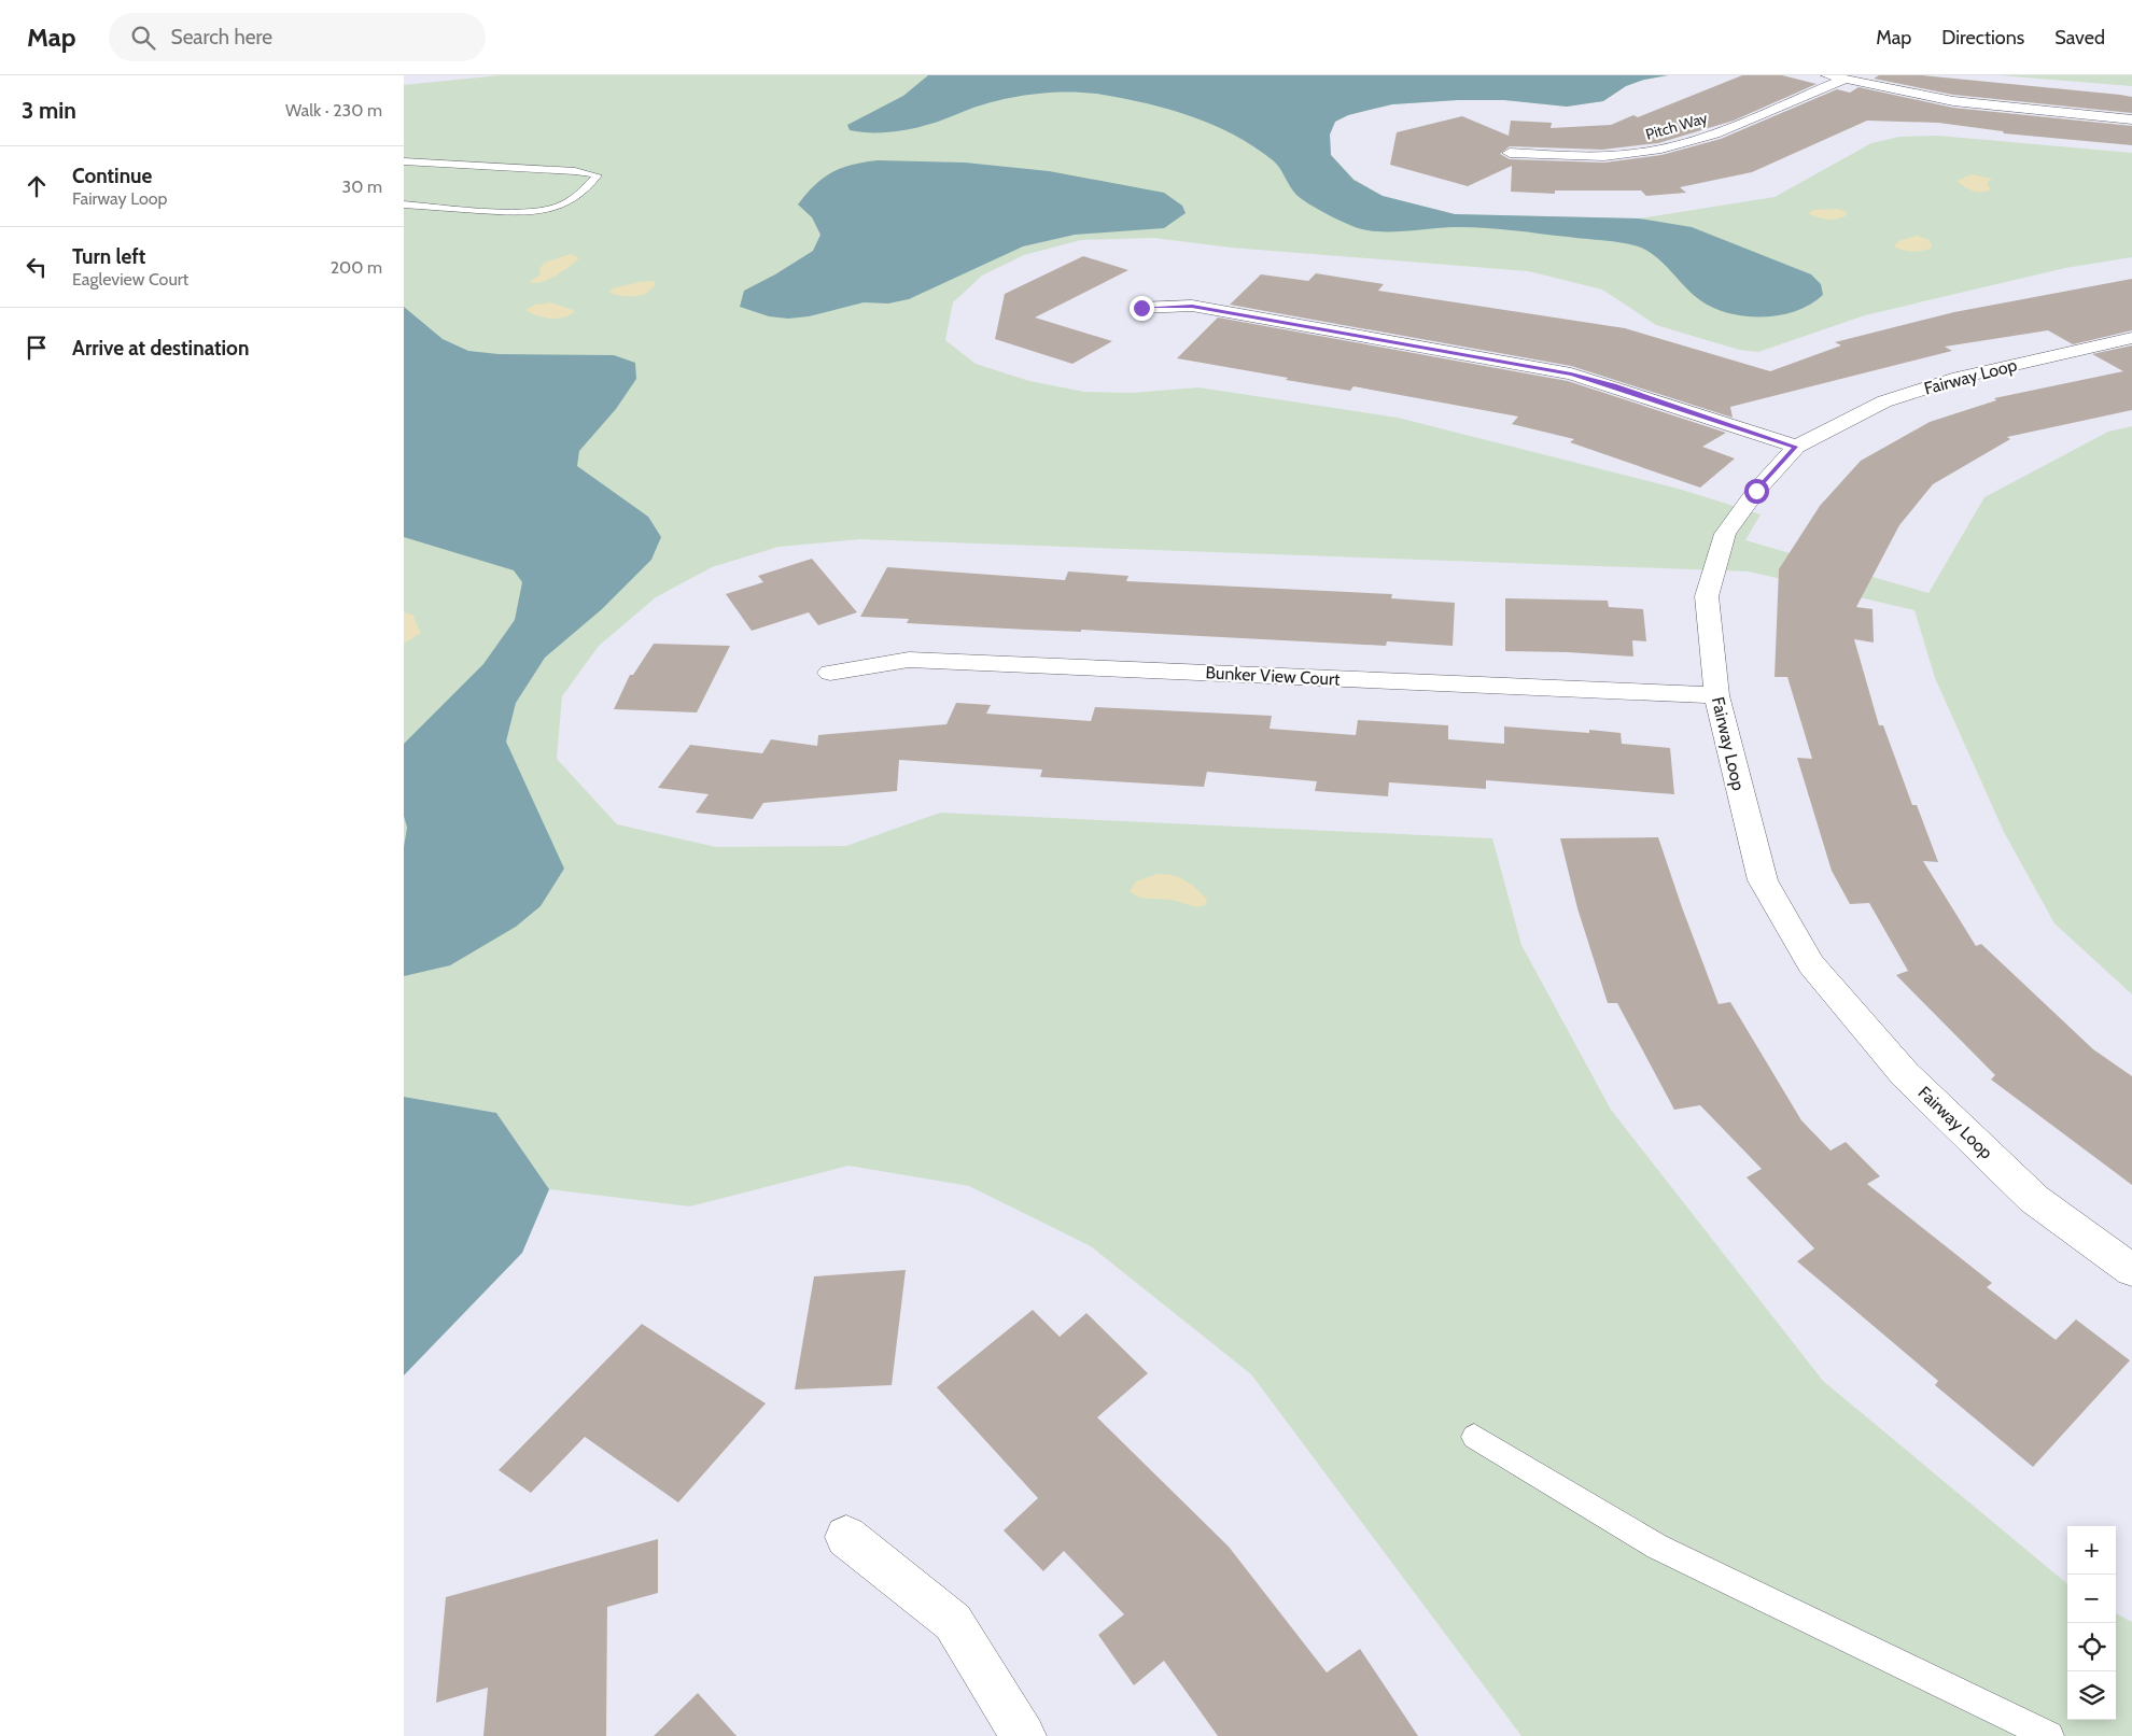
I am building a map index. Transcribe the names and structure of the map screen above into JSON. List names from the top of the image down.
{
  "streets": {
    "street": ["Pitch Way", "Fairway Loop", "Bunker View Court"]
  },
  "crossings": [
    ["Fairway Loop", "Bunker View Court"]
  ],
  "page": {
    "header": "Map",
    "search": "Search here",
    "nav": ["Map", "Directions", "Saved"],
    "heading": ["3 min", "Walk · 230 m"],
    "list": [
      ["Continue", "Fairway Loop", "30 m"],
      ["Turn left", "Eagleview Court", "200 m"],
      "Arrive at destination"
    ],
    "map_buttons": ["+", "−"]
  }
}
